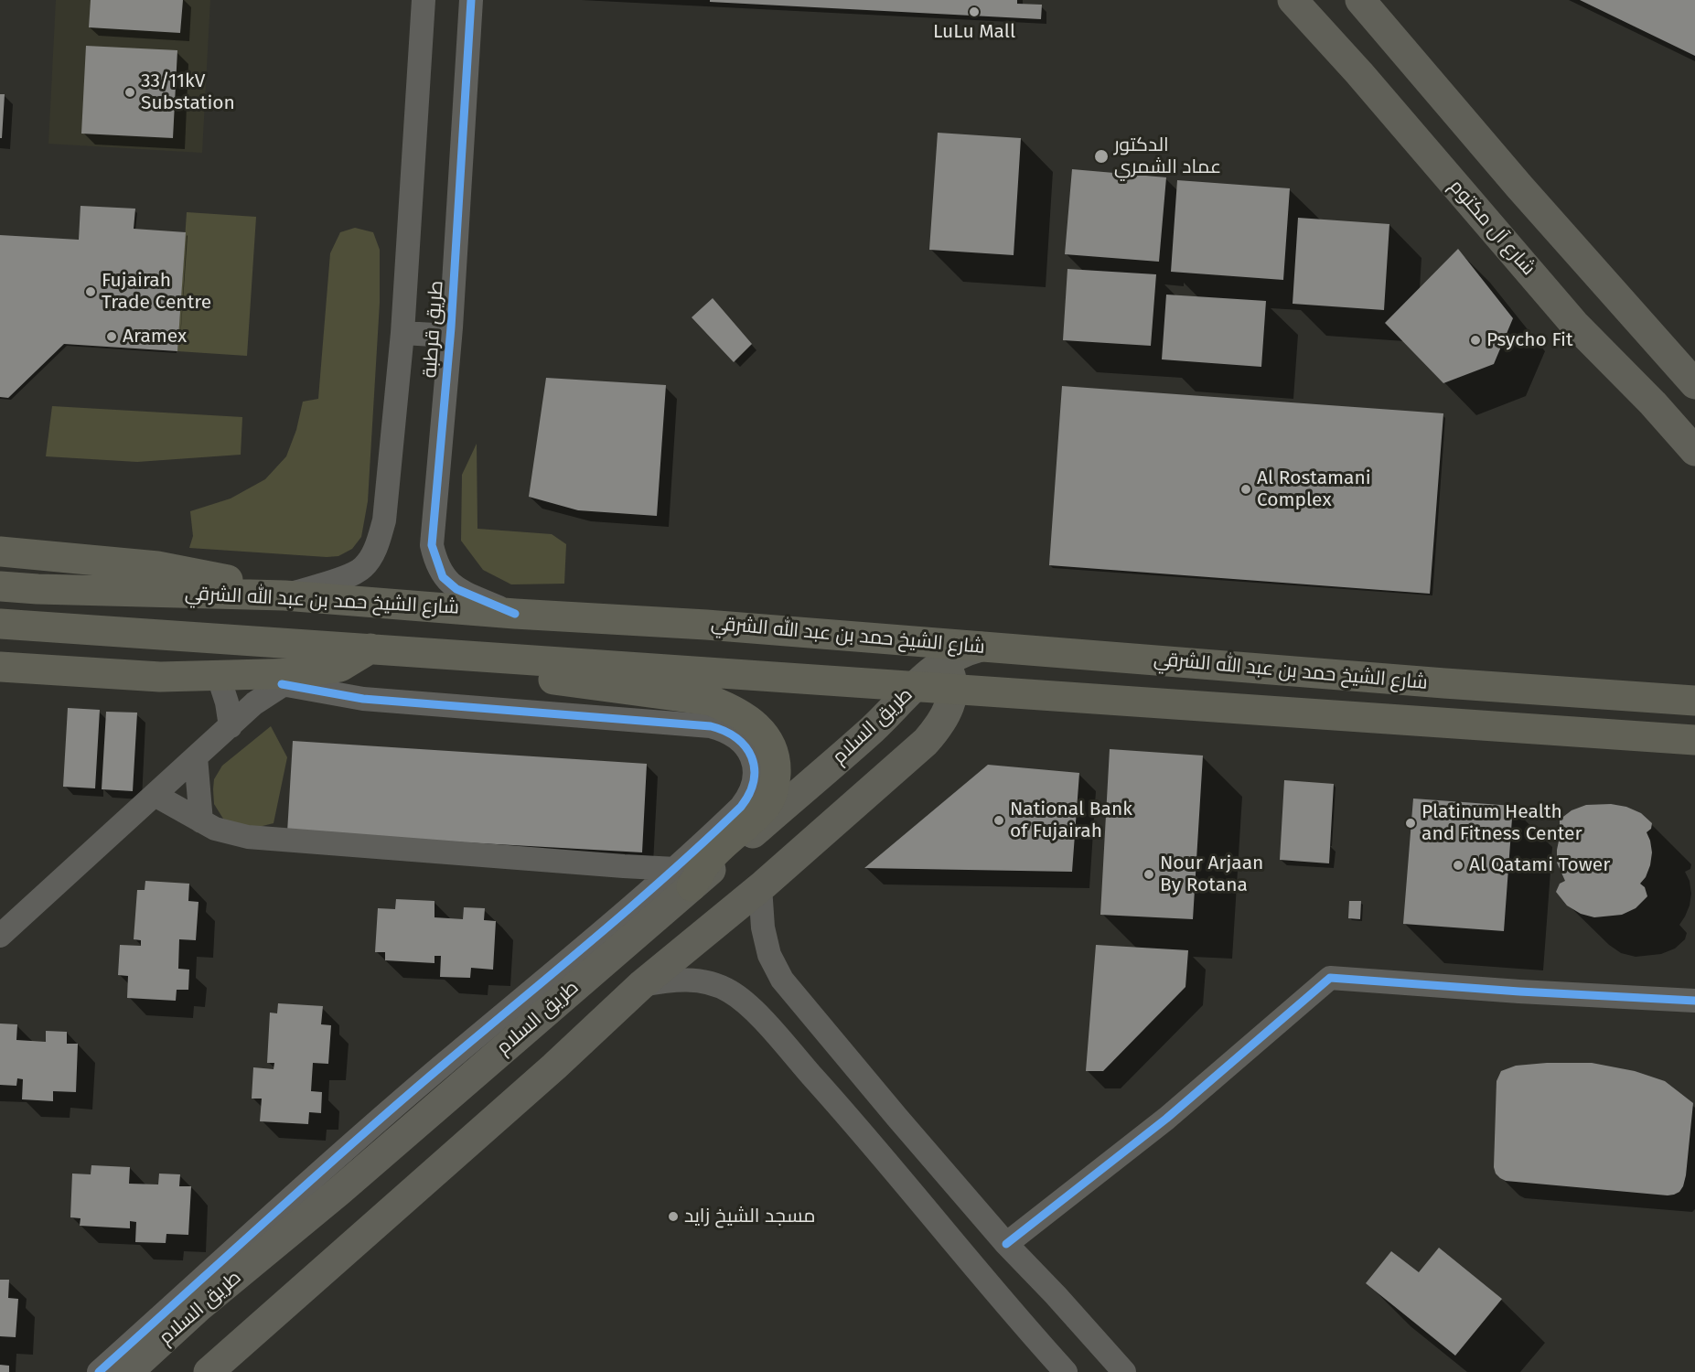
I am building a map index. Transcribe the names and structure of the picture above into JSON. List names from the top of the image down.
{
  "streets": {
    "highway": ["شارع الشيخ حمد بن عبد الله الشرقي"],
    "main road": ["شارع آل مكتوم", "طريق السلام"],
    "street": ["طريق قرطبة"]
  },
  "crossings": [
    ["طريق قرطبة", "شارع الشيخ حمد بن عبد الله الشرقي"],
    ["شارع الشيخ حمد بن عبد الله الشرقي", "طريق السلام"]
  ],
  "places": [
    "LuLu Mall",
    "33/11kV Substation",
    "الدكتور عماد الشمري",
    "Fujairah Trade Centre",
    "Aramex",
    "Psycho Fit",
    "Al Rostamani Complex",
    "National Bank of Fujairah",
    "Platinum Health and Fitness Center",
    "Al Qatami Tower",
    "Nour Arjaan By Rotana",
    "مسجد الشيخ زايد"
  ]
}
